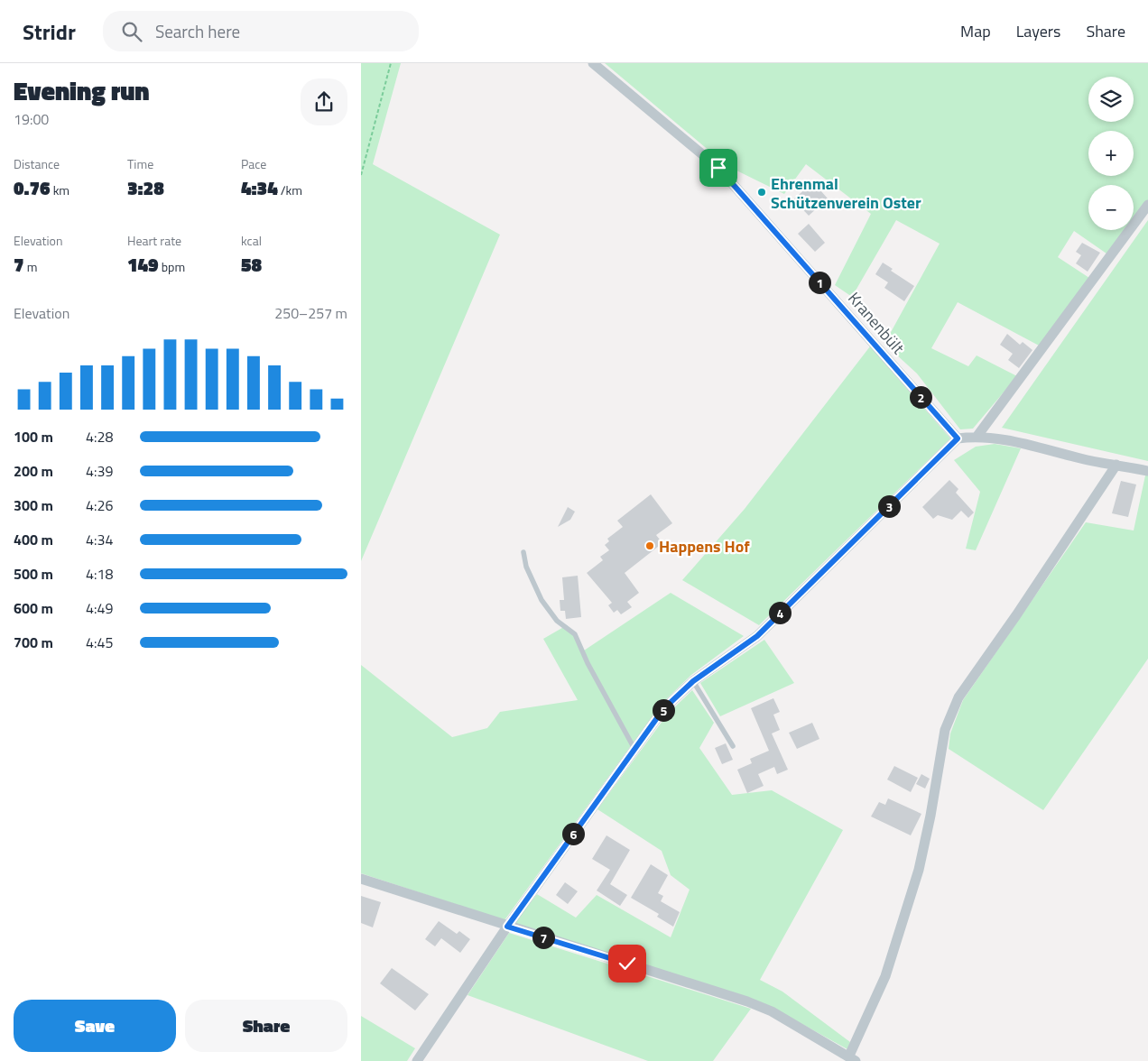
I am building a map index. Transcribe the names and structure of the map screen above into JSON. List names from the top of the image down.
{
  "streets": {
    "street": ["Kranenbült"]
  },
  "places": ["Ehrenmal Schützenverein Oster", "Happens Hof"],
  "page": {
    "header": "Stridr",
    "search": "Search here",
    "nav": ["Map", "Layers", "Share"],
    "heading": ["Evening run", "19:00"],
    "map_buttons": ["+", "−"],
    "stats": [
      ["Distance", "0.76 km"],
      ["Time", "3:28"],
      ["Pace", "4:34 /km"],
      ["Elevation", "7 m"],
      ["Heart rate", "149 bpm"],
      ["kcal", "58"]
    ],
    "pins": [
      "1",
      "2",
      "3",
      "4",
      "5",
      "6",
      "7"
    ],
    "chart": ["Elevation", "250–257 m"],
    "list": [
      {
        "name": "100 m",
        "note": "4:28"
      },
      {
        "name": "200 m",
        "note": "4:39"
      },
      {
        "name": "300 m",
        "note": "4:26"
      },
      {
        "name": "400 m",
        "note": "4:34"
      },
      {
        "name": "500 m",
        "note": "4:18"
      },
      {
        "name": "600 m",
        "note": "4:49"
      },
      {
        "name": "700 m",
        "note": "4:45"
      }
    ],
    "buttons": ["Save", "Share"]
  }
}
